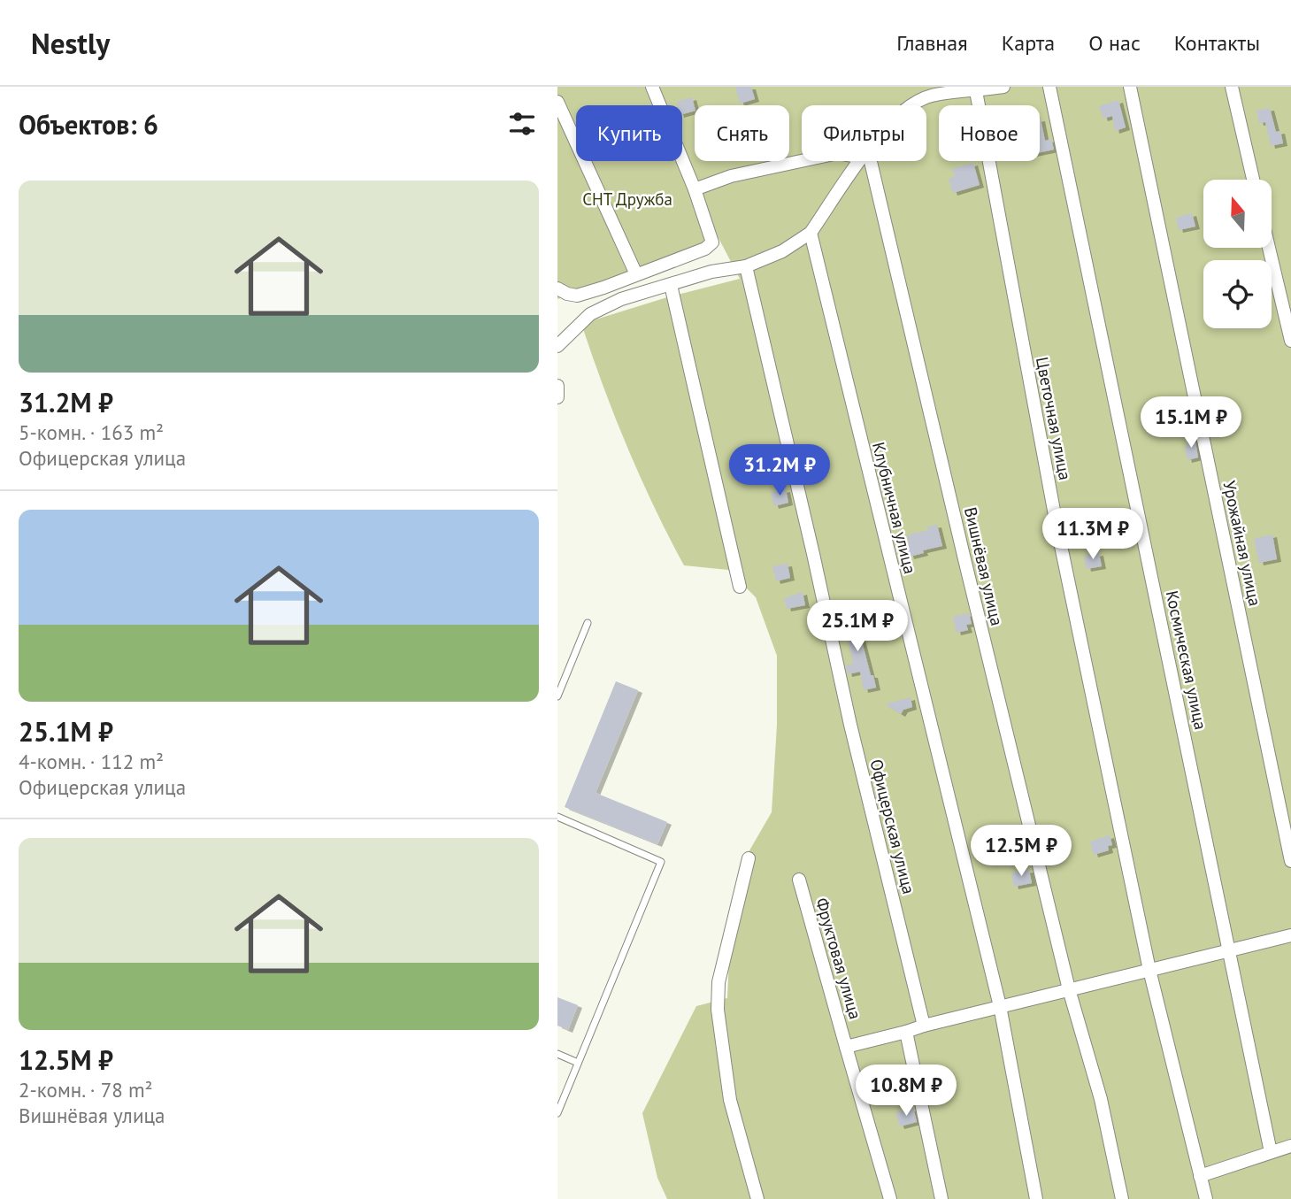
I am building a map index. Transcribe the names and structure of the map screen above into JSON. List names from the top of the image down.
{
  "streets": {
    "street": [
      "Цветочная улица",
      "Клубничная улица",
      "Урожайная улица",
      "Вишнёвая улица",
      "Космическая улица",
      "Офицерская улица",
      "Фруктовая улица"
    ]
  },
  "parks": ["СНТ Дружба"],
  "north": "top",
  "page": {
    "header": "Nestly",
    "nav": [
      "Главная",
      "Карта",
      "О нас",
      "Контакты"
    ],
    "heading": "Объектов: 6",
    "chip": [
      "Купить",
      "Снять",
      "Фильтры",
      "Новое"
    ],
    "list": [
      {
        "name": "31.2M ₽",
        "note": "5-комн. · 163 m² · Офицерская улица"
      },
      {
        "name": "25.1M ₽",
        "note": "4-комн. · 112 m² · Офицерская улица"
      },
      {
        "name": "12.5M ₽",
        "note": "2-комн. · 78 m² · Вишнёвая улица"
      }
    ],
    "price": [
      "15.1M ₽",
      "31.2M ₽",
      "11.3M ₽",
      "25.1M ₽",
      "12.5M ₽",
      "10.8M ₽"
    ]
  }
}
